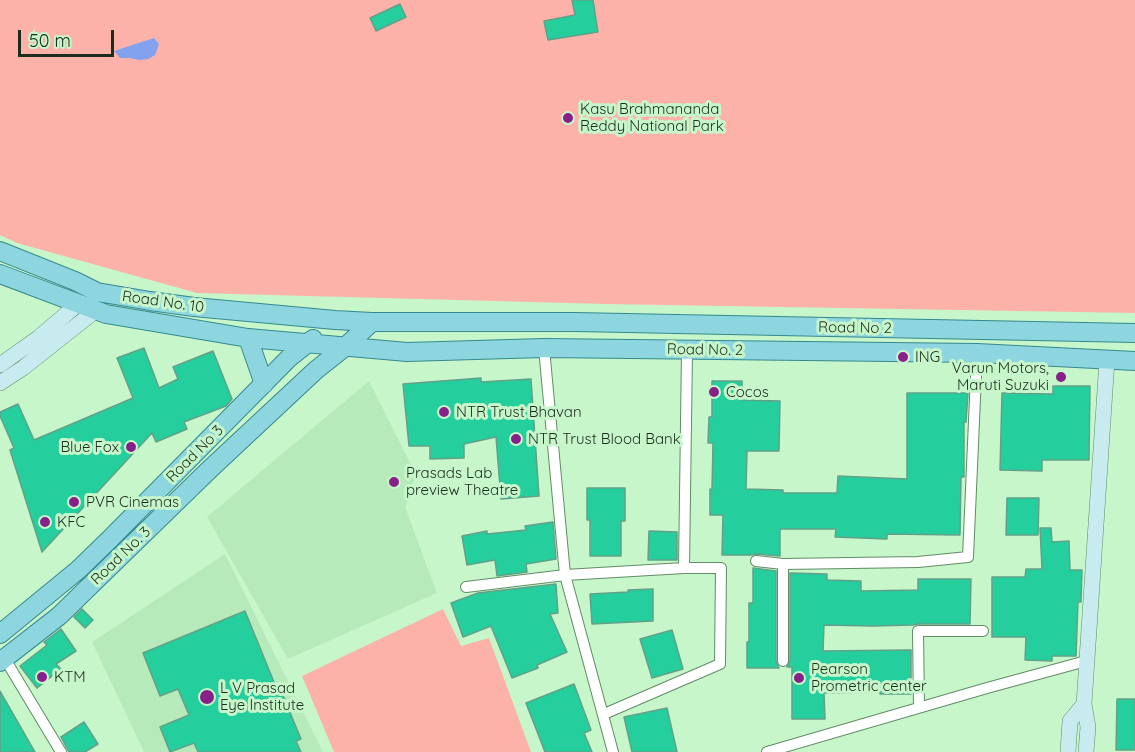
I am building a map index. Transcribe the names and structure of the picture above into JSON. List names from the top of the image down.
{
  "streets": {
    "main road": [
      "Road No. 10",
      "Road No 2",
      "Road No. 2",
      "Road No 3",
      "Road No. 3"
    ]
  },
  "crossings": [
    ["Road No. 10", "Road No. 2"],
    ["Road No. 10", "Road No 3"],
    ["Road No 2", "Road No. 3"],
    ["Road No. 2", "Road No 3"],
    ["Road No. 2", "Road No. 3"]
  ],
  "places": [
    "Kasu Brahmananda Reddy National Park",
    "ING",
    "Varun Motors, Maruti Suzuki",
    "Cocos",
    "NTR Trust Bhavan",
    "NTR Trust Blood Bank",
    "Blue Fox",
    "Prasads Lab preview Theatre",
    "PVR Cinemas",
    "KFC",
    "KTM",
    "Pearson Prometric center",
    "L V Prasad Eye Institute"
  ],
  "scale_bar": "50 m"
}
